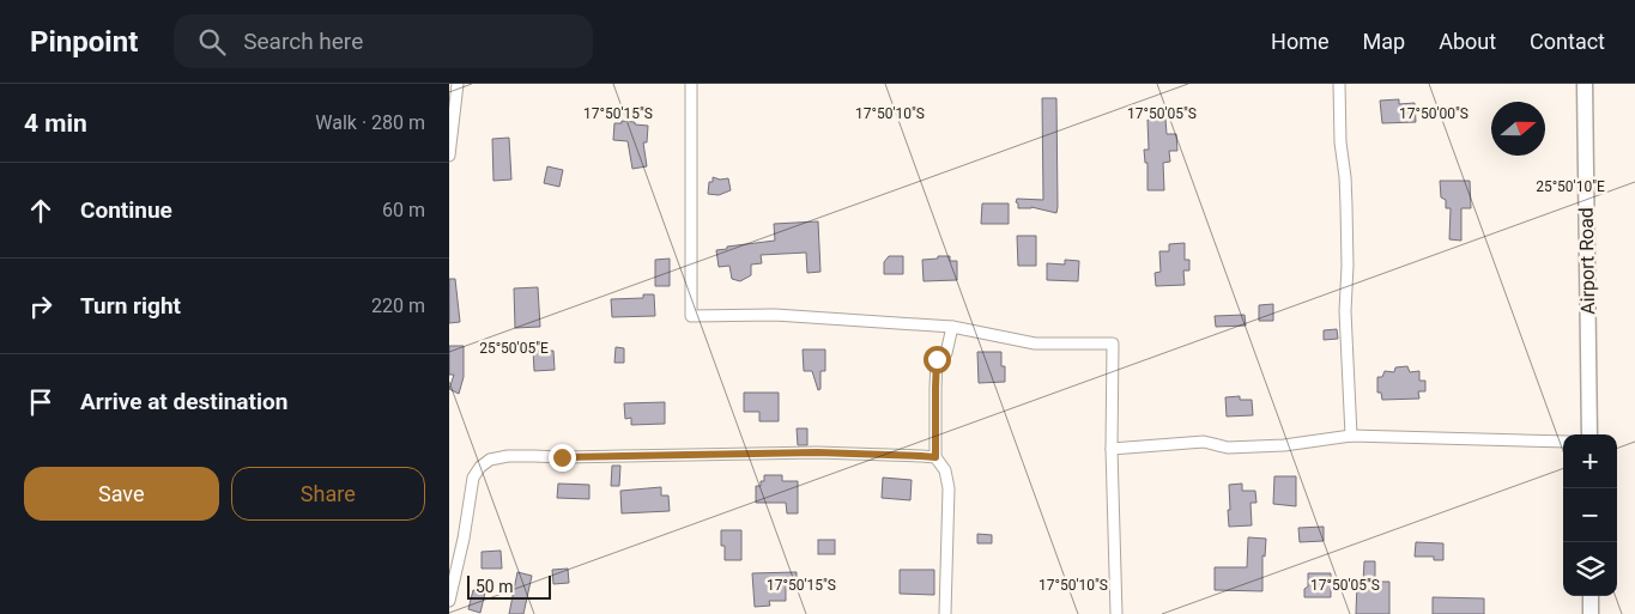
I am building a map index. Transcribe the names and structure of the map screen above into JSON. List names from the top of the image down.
{
  "streets": {
    "street": ["Airport Road"]
  },
  "scale_bar": "50 m",
  "north": "right",
  "page": {
    "header": "Pinpoint",
    "search": "Search here",
    "nav": [
      "Home",
      "Map",
      "About",
      "Contact"
    ],
    "heading": ["4 min", "Walk · 280 m"],
    "list": [
      ["Continue", "60 m"],
      ["Turn right", "220 m"],
      "Arrive at destination"
    ],
    "map_buttons": ["+", "−"],
    "buttons": ["Save", "Share"],
    "scale": "50 m"
  },
  "coordinates": [
    "17°50'15\"S",
    "17°50'05\"S",
    "17°50'00\"S",
    "17°50'10\"S",
    "25°50'10\"E",
    "25°50'05\"E"
  ]
}
